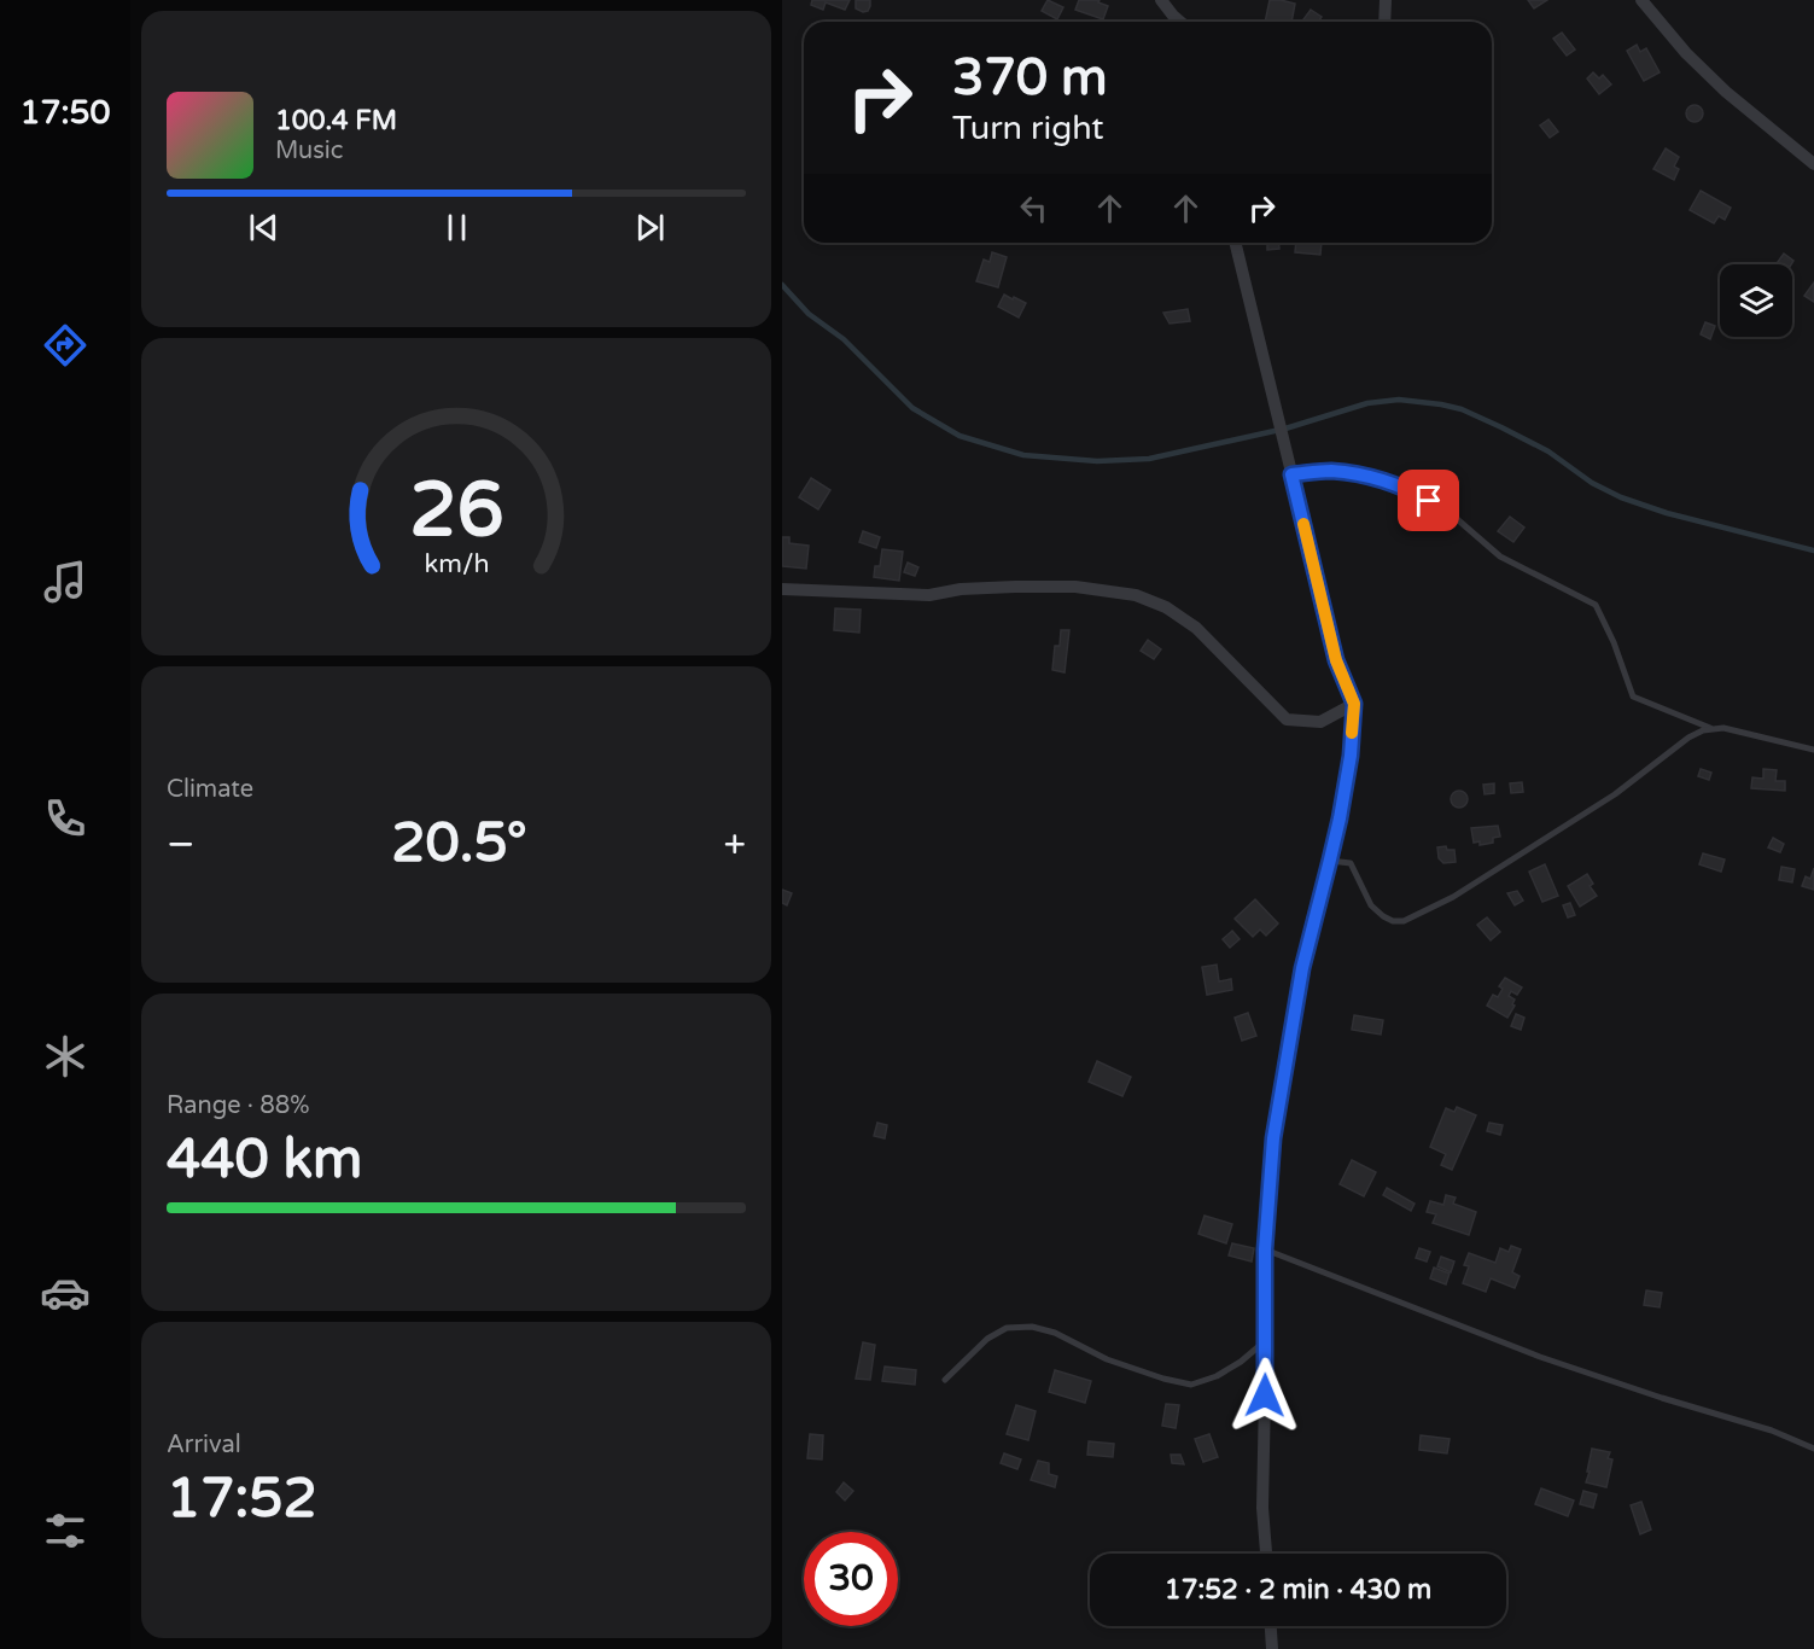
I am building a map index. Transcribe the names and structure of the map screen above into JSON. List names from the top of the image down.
{
  "page": {
    "tabs": "17:50",
    "turn": ["370 m", "Turn right"],
    "song": ["100.4 FM", "Music"],
    "tile": [
      "Climate",
      ["Range · 88%", "440 km"],
      ["Arrival", "17:52"]
    ],
    "heat": ["−", "20.5°", "+"],
    "limit": "30",
    "trip": "17:52 · 2 min · 430 m",
    "gauge": ["26", "km/h"]
  }
}
